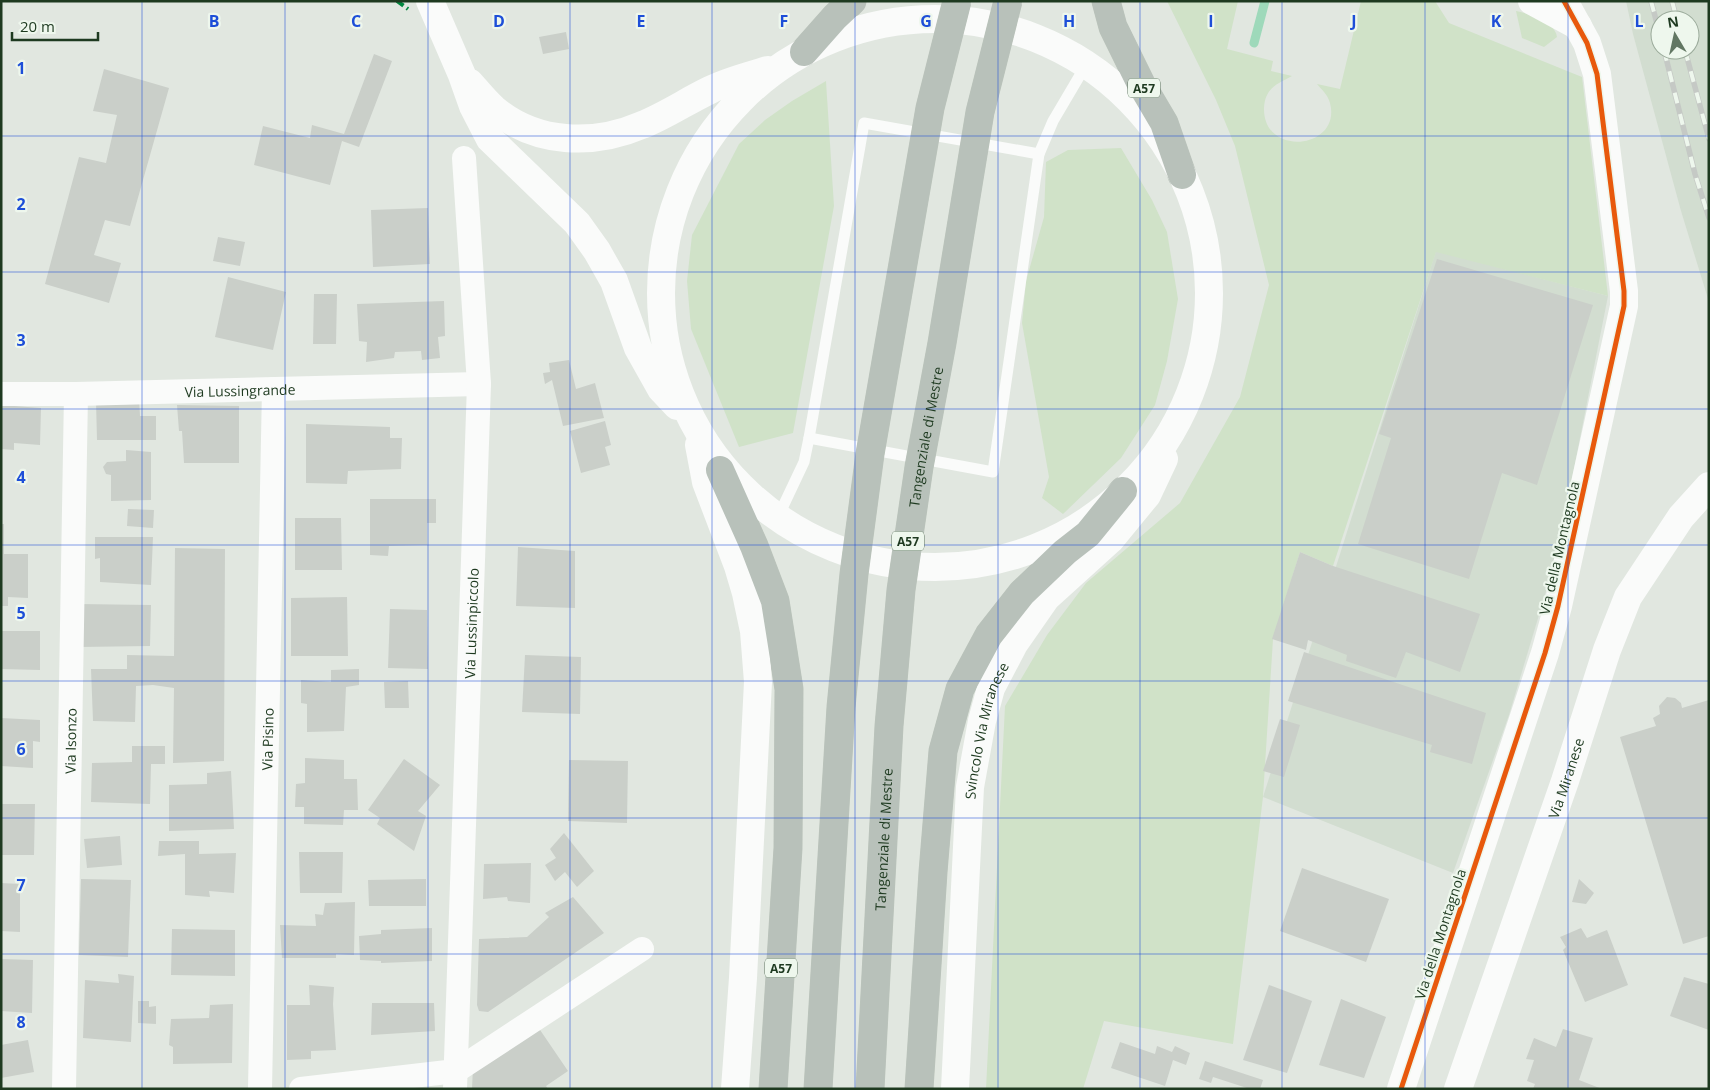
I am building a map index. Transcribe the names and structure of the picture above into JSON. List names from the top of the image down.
{
  "streets": {
    "highway": ["A57", "Tangenziale di Mestre"],
    "street": [
      "Via Lussingrande",
      "Via della Montagnola",
      "Via Lussinpiccolo",
      "Svincolo Via Miranese",
      "Via Pisino",
      "Via Isonzo",
      "Via Miranese"
    ]
  },
  "crossings": [
    ["A57", "Svincolo Via Miranese"],
    ["Via Lussingrande", "Via Lussinpiccolo"],
    ["Via Lussingrande", "Via Pisino"],
    ["Via Lussingrande", "Via Isonzo"]
  ],
  "scale_bar": "20 m",
  "north": "top",
  "grid": {
    "columns": [
      "B",
      "C",
      "D",
      "E",
      "F",
      "G",
      "H",
      "I",
      "J",
      "K",
      "L"
    ],
    "rows": [
      "1",
      "2",
      "3",
      "4",
      "5",
      "6",
      "7",
      "8"
    ]
  }
}
